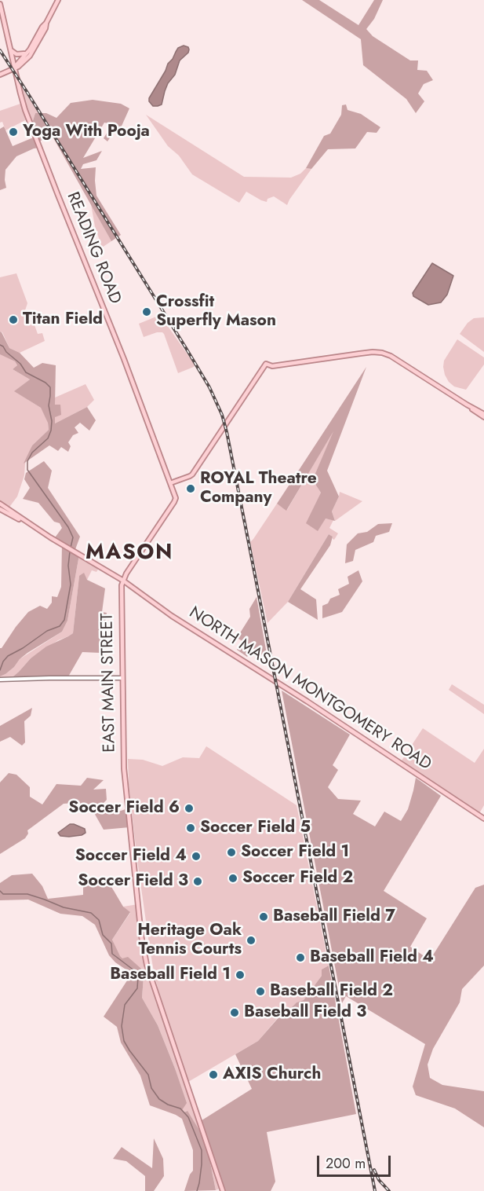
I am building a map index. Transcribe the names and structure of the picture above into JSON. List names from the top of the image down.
{
  "streets": {
    "main road": ["READING ROAD", "EAST MAIN STREET", "NORTH MASON MONTGOMERY ROAD"]
  },
  "crossings": [
    ["READING ROAD", "EAST MAIN STREET"],
    ["EAST MAIN STREET", "NORTH MASON MONTGOMERY ROAD"]
  ],
  "districts": ["MASON"],
  "places": [
    "Yoga With Pooja",
    "Crossfit Superfly Mason",
    "Titan Field",
    "ROYAL Theatre Company",
    "Soccer Field 6",
    "Soccer Field 5",
    "Soccer Field 1",
    "Soccer Field 4",
    "Soccer Field 2",
    "Soccer Field 3",
    "Baseball Field 7",
    "Heritage Oak Tennis Courts",
    "Baseball Field 4",
    "Baseball Field 1",
    "Baseball Field 2",
    "Baseball Field 3",
    "AXIS Church"
  ],
  "scale_bar": "200 m"
}
